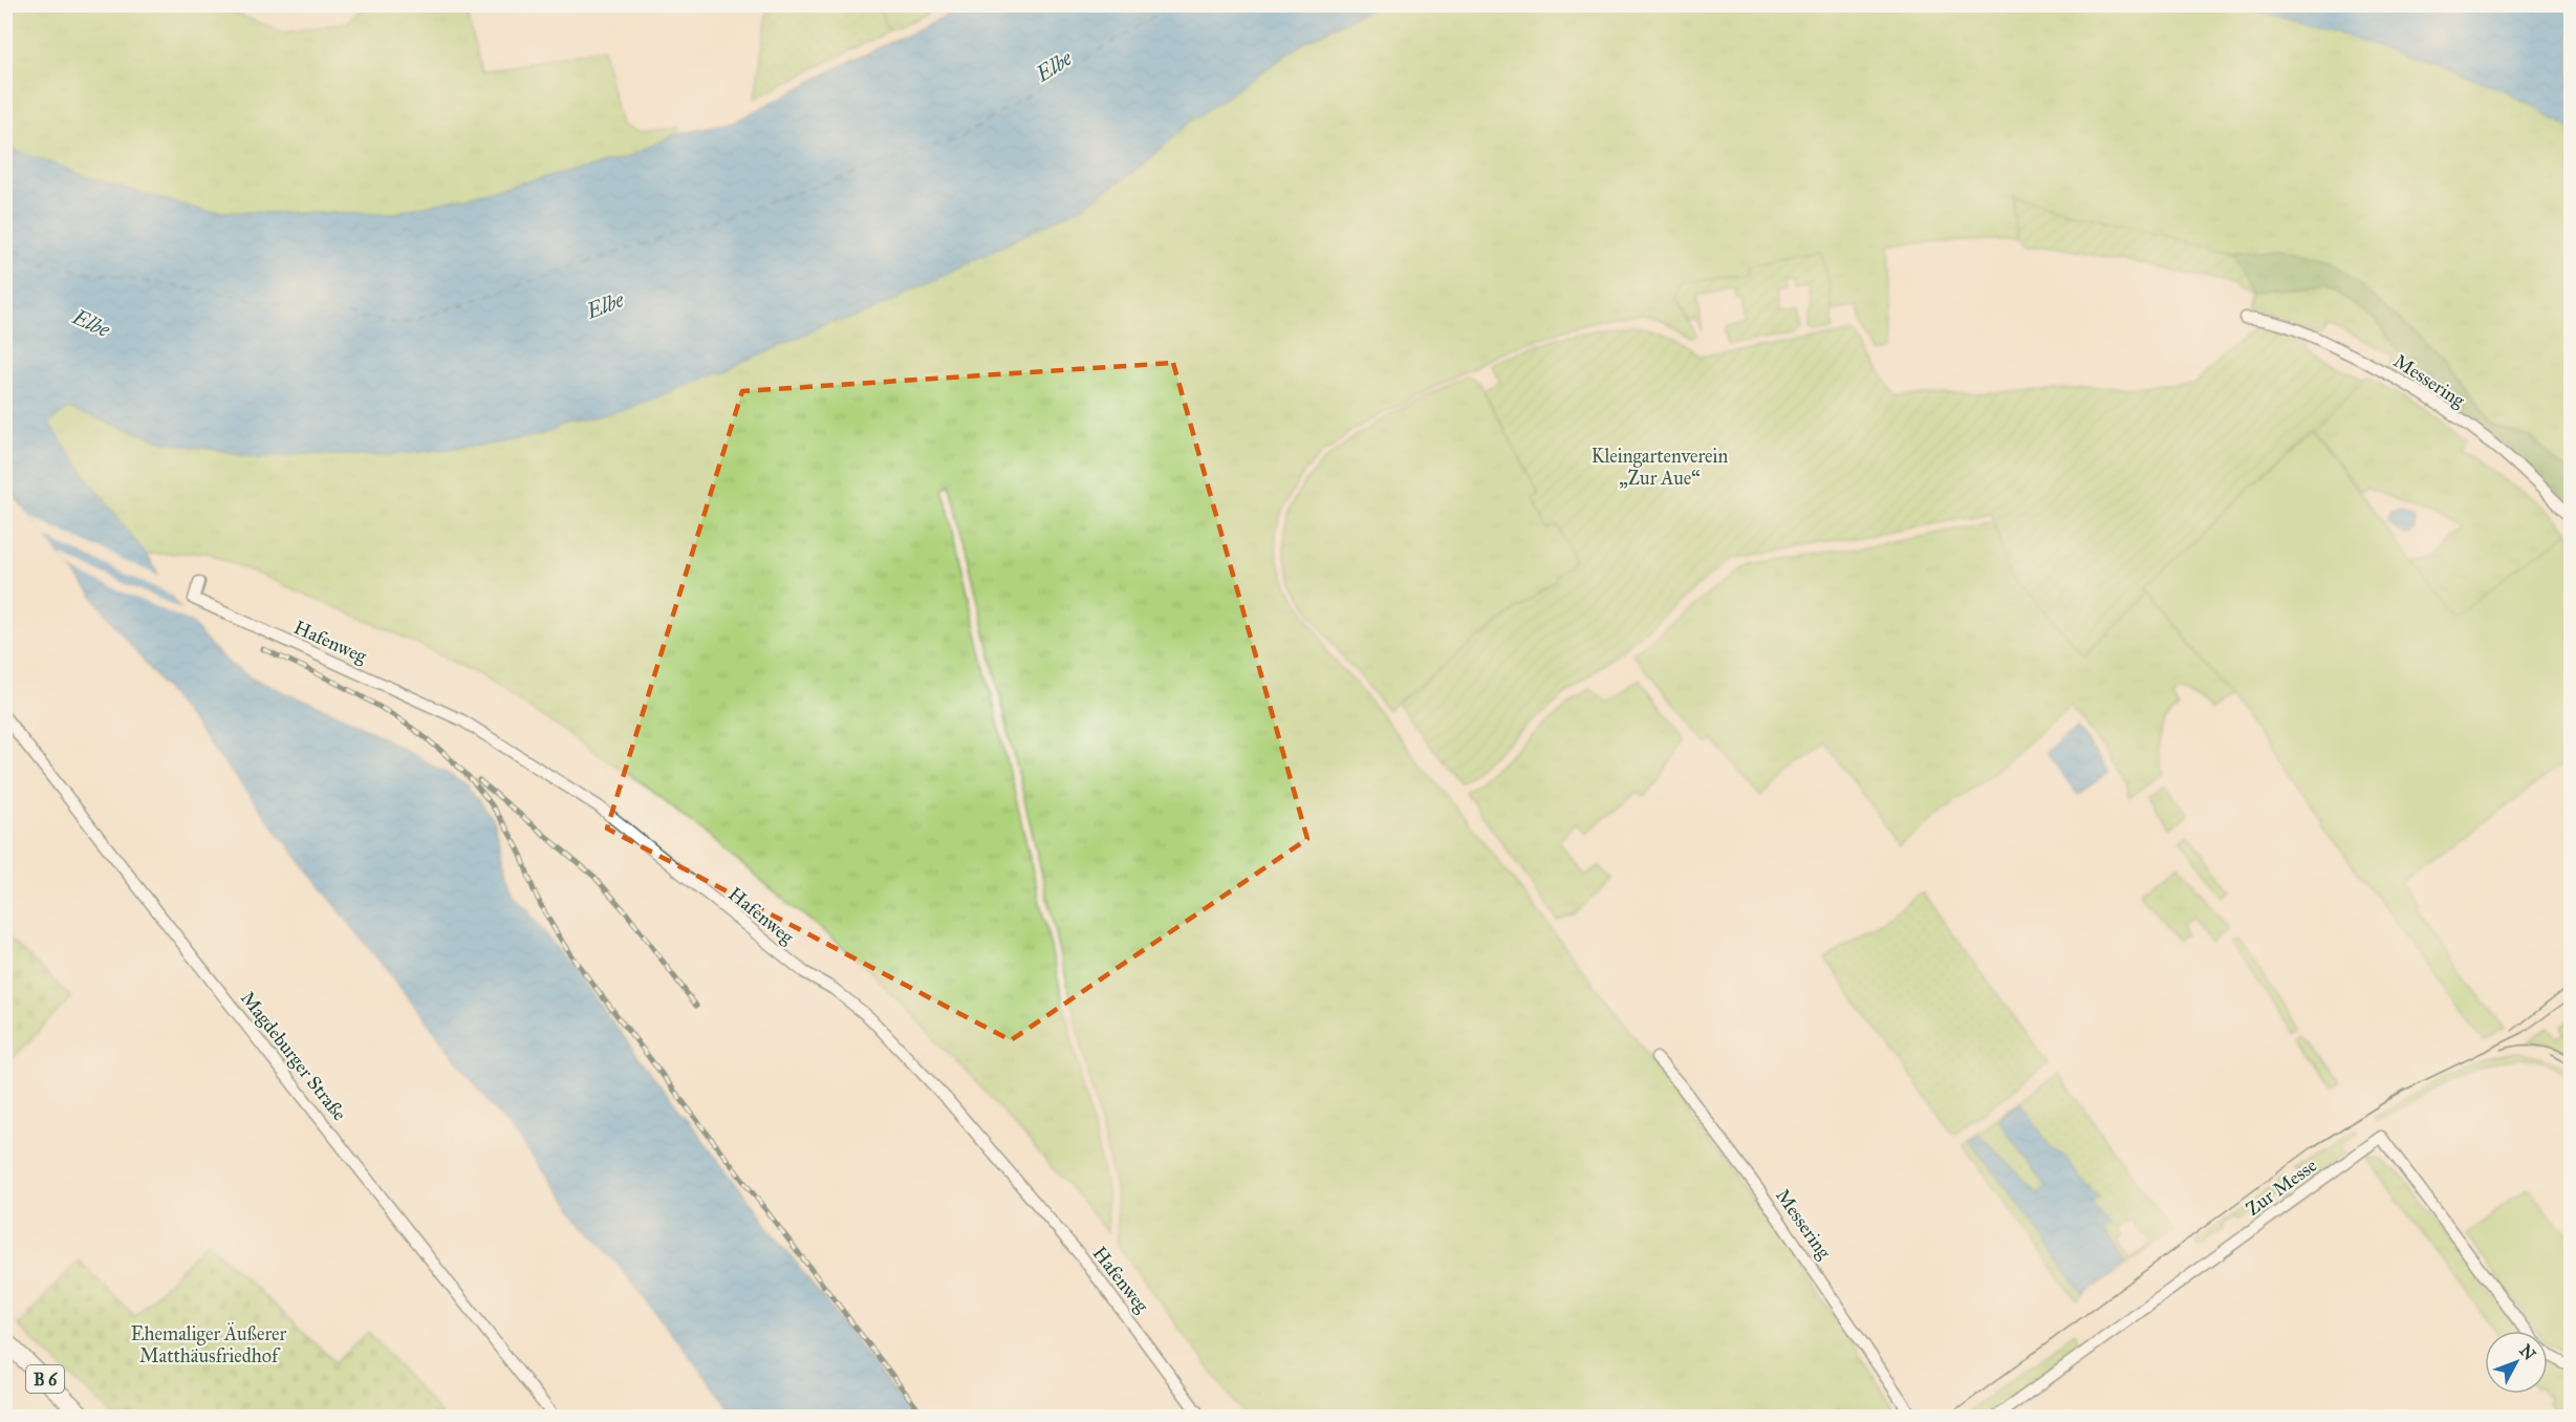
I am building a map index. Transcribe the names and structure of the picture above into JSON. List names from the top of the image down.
{
  "streets": {
    "main road": ["B 6"],
    "street": [
      "Messering",
      "Hafenweg",
      "Magdeburger Straße",
      "Zur Messe"
    ]
  },
  "water": ["Elbe"],
  "parks": ["Kleingartenverein „Zur Aue“", "Ehemaliger Äußerer Matthäusfriedhof"],
  "north": "top right"
}
